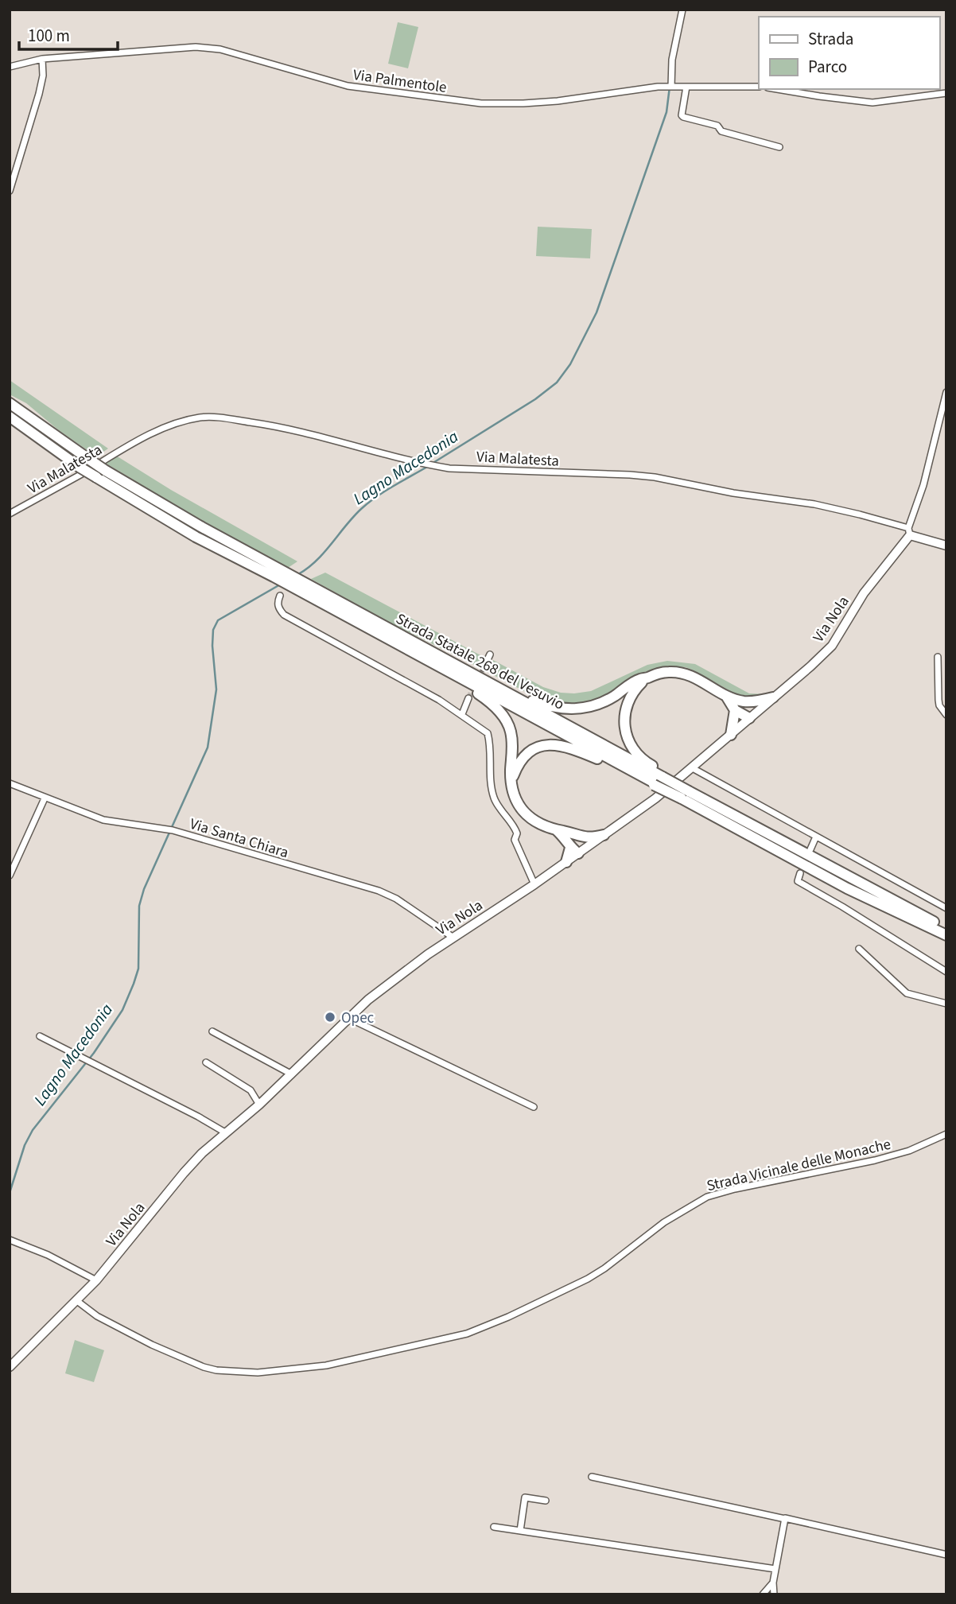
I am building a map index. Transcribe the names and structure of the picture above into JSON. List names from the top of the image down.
{
  "streets": {
    "highway": ["Strada Statale 268 del Vesuvio"],
    "street": [
      "Via Palmentole",
      "Via Malatesta",
      "Via Nola",
      "Via Santa Chiara",
      "Strada Vicinale delle Monache"
    ]
  },
  "crossings": [
    ["Via Malatesta", "Via Nola"],
    ["Via Nola", "Via Santa Chiara"],
    ["Via Nola", "Strada Vicinale delle Monache"]
  ],
  "water": ["Lagno Macedonia"],
  "places": ["Opec"],
  "legend": ["Strada", "Parco"],
  "scale_bar": "100 m"
}
